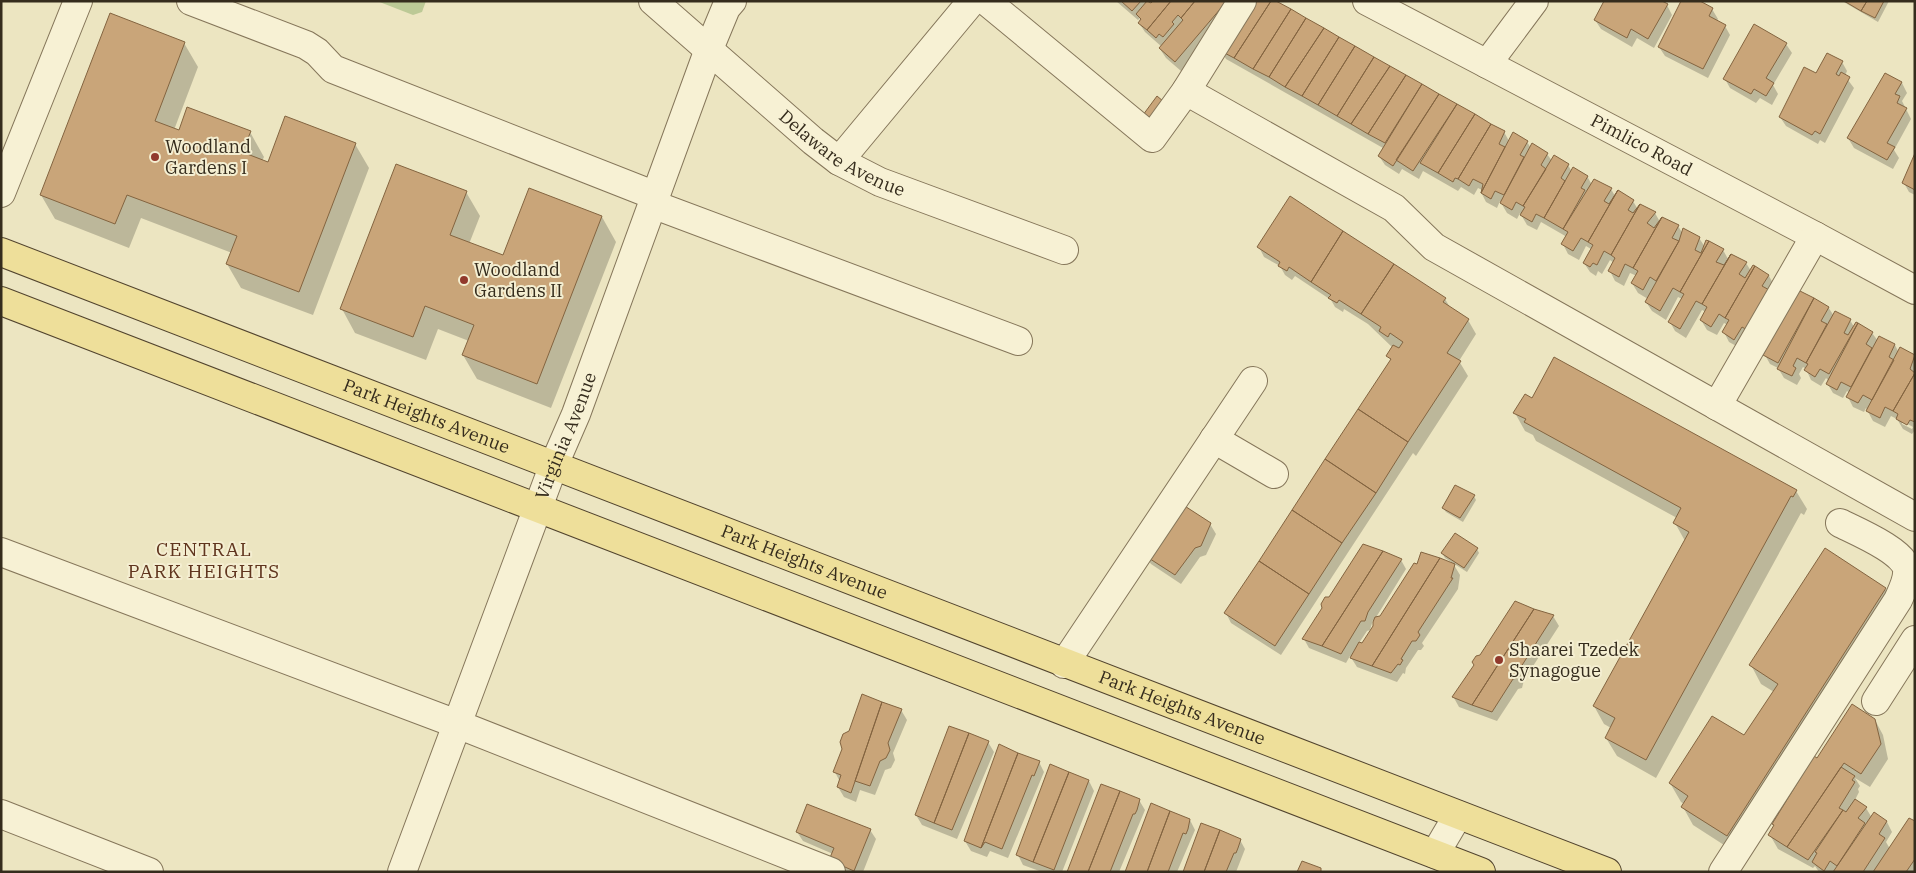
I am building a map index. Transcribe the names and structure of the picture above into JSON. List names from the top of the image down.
{
  "streets": {
    "main road": ["Park Heights Avenue"],
    "street": ["Pimlico Road", "Delaware Avenue", "Virginia Avenue"]
  },
  "crossings": [
    ["Delaware Avenue", "Virginia Avenue"],
    ["Park Heights Avenue", "Virginia Avenue"]
  ],
  "districts": ["CENTRAL PARK HEIGHTS"],
  "places": ["Woodland Gardens I", "Woodland Gardens II", "Shaarei Tzedek Synagogue"]
}
